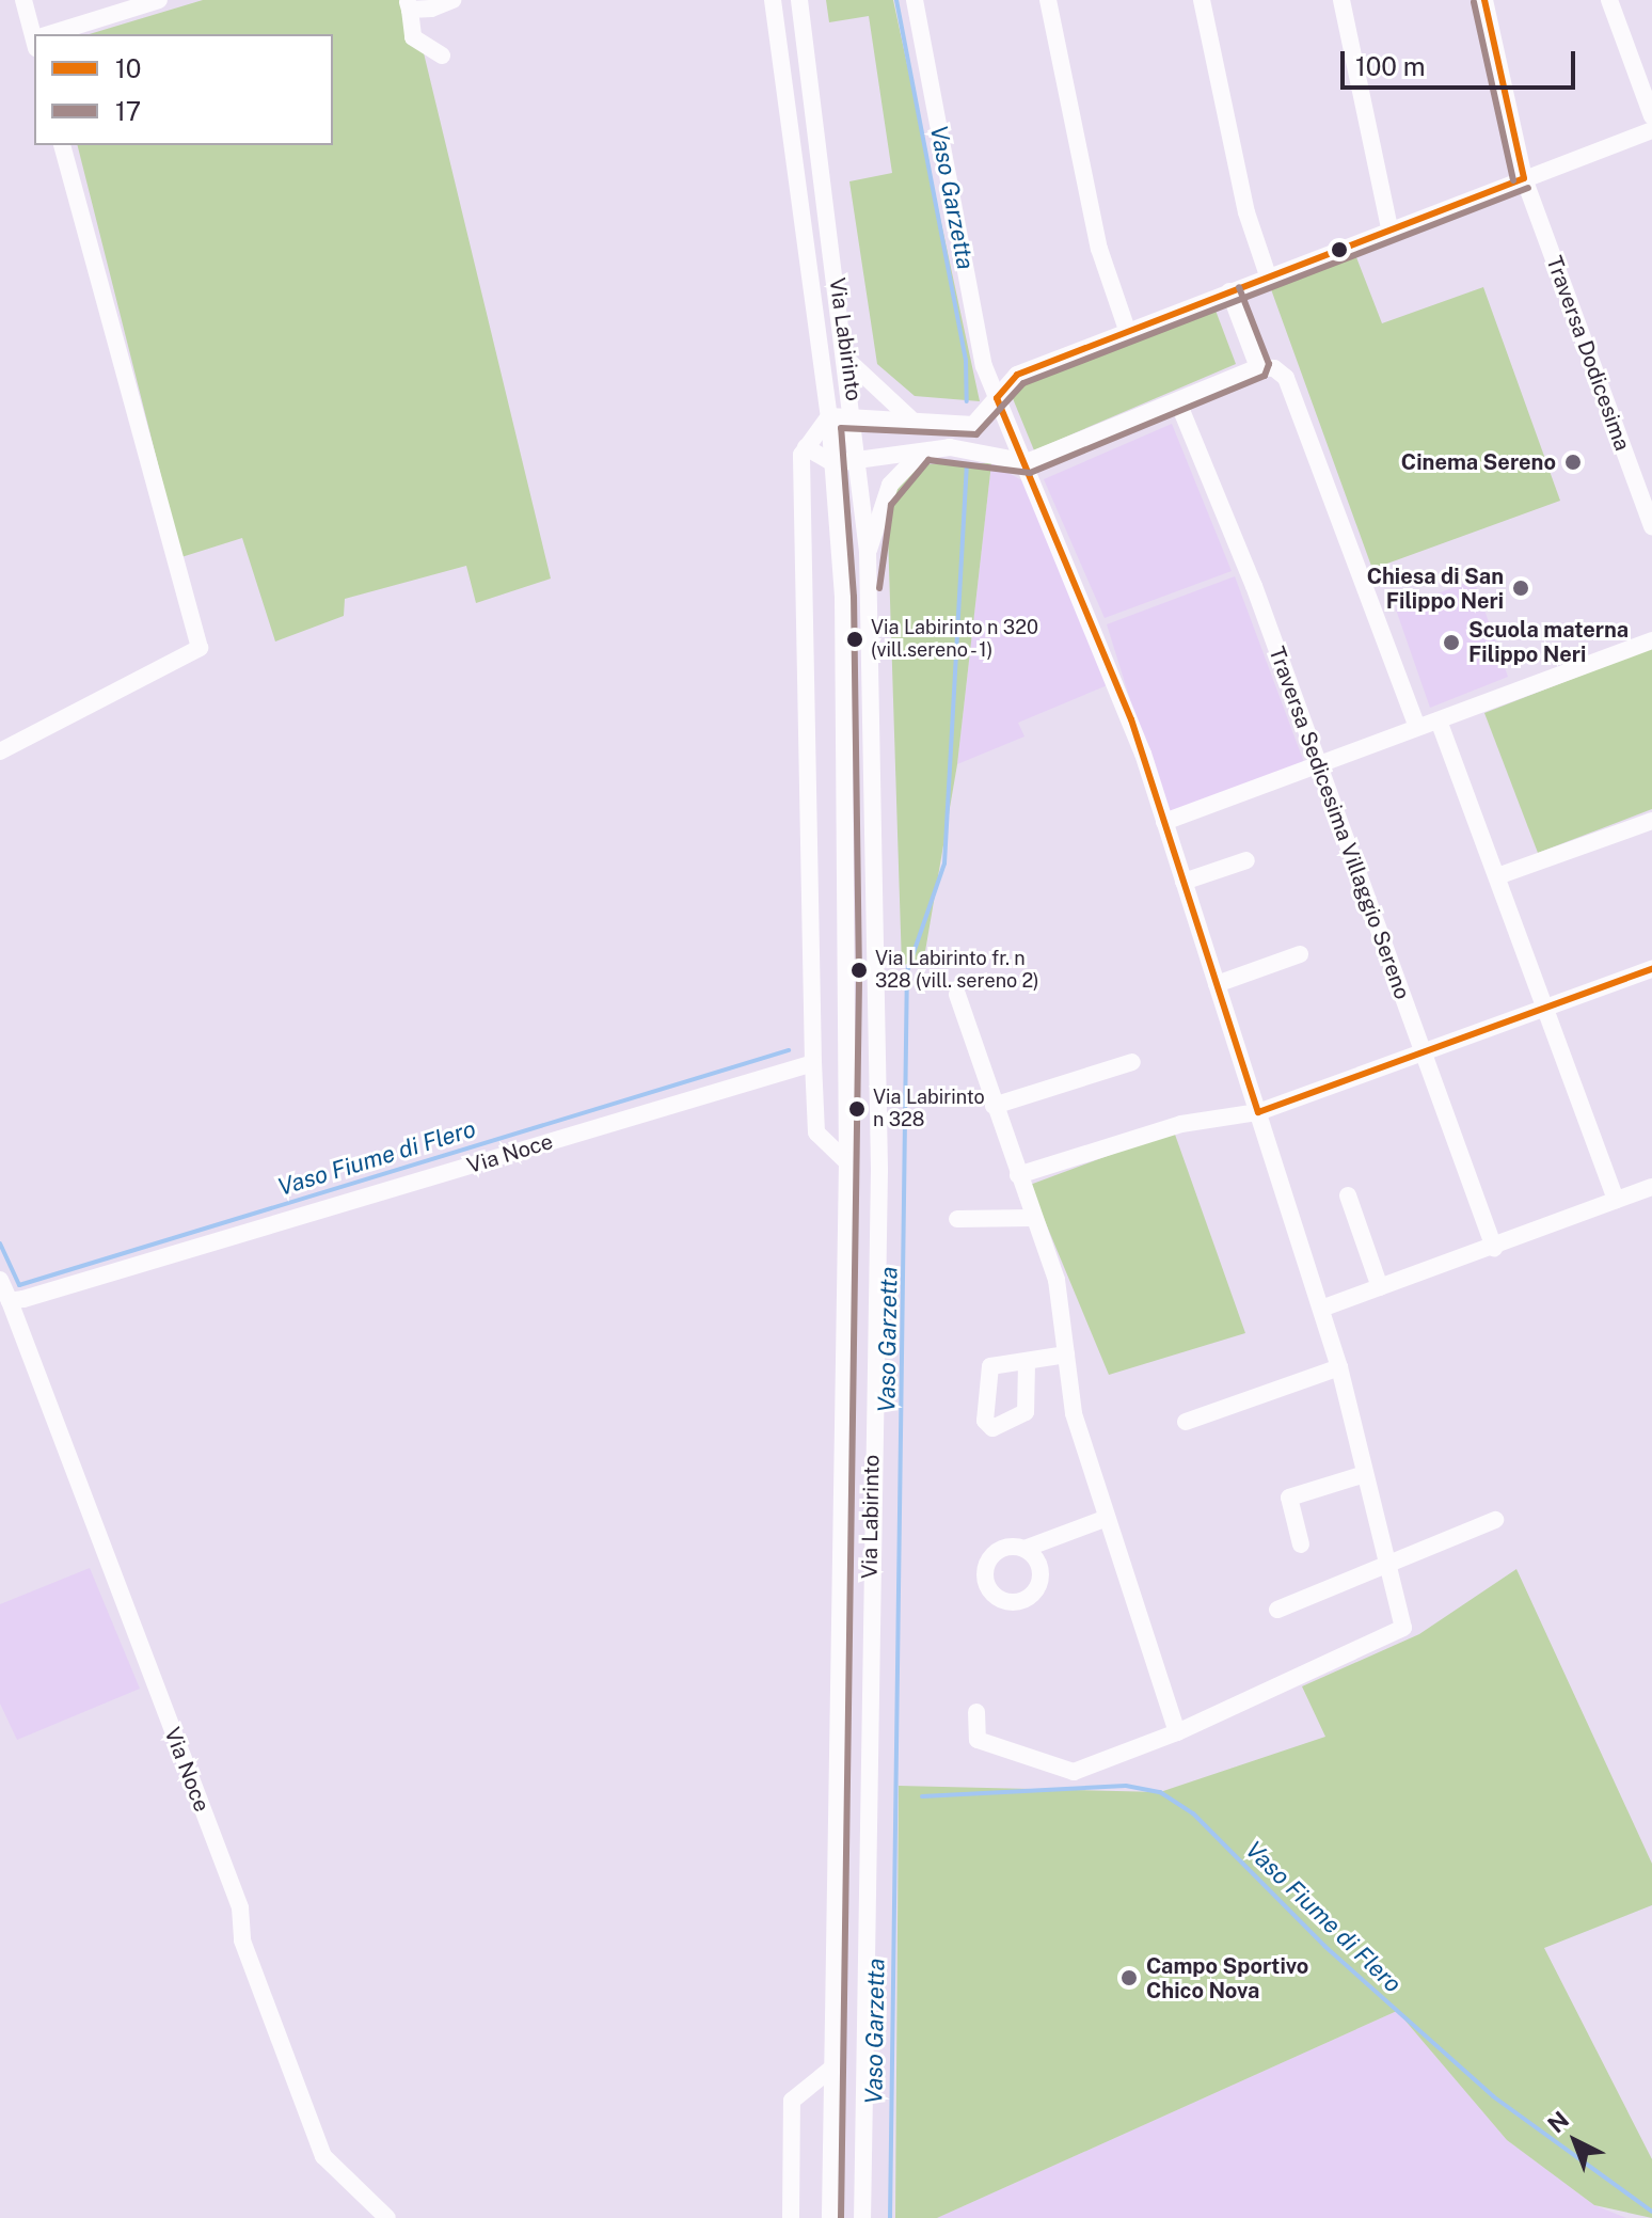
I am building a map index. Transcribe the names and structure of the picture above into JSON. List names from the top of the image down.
{
  "streets": {
    "street": [
      "Via Labirinto",
      "Traversa Dodicesima",
      "Traversa Sedicesima Villaggio Sereno",
      "Via Noce"
    ]
  },
  "water": ["Vaso Garzetta", "Vaso Fiume di Flero"],
  "places": [
    "Cinema Sereno",
    "Chiesa di San Filippo Neri",
    "Via Labirinto n 320 (vill.sereno - 1)",
    "Scuola materna Filippo Neri",
    "Via Labirinto fr. n 328 (vill. sereno 2)",
    "Via Labirinto n 328",
    "Campo Sportivo Chico Nova"
  ],
  "lines": ["transit line 10", "transit line 17"],
  "legend": ["10", "17"],
  "scale_bar": "100 m",
  "north": "top left"
}
